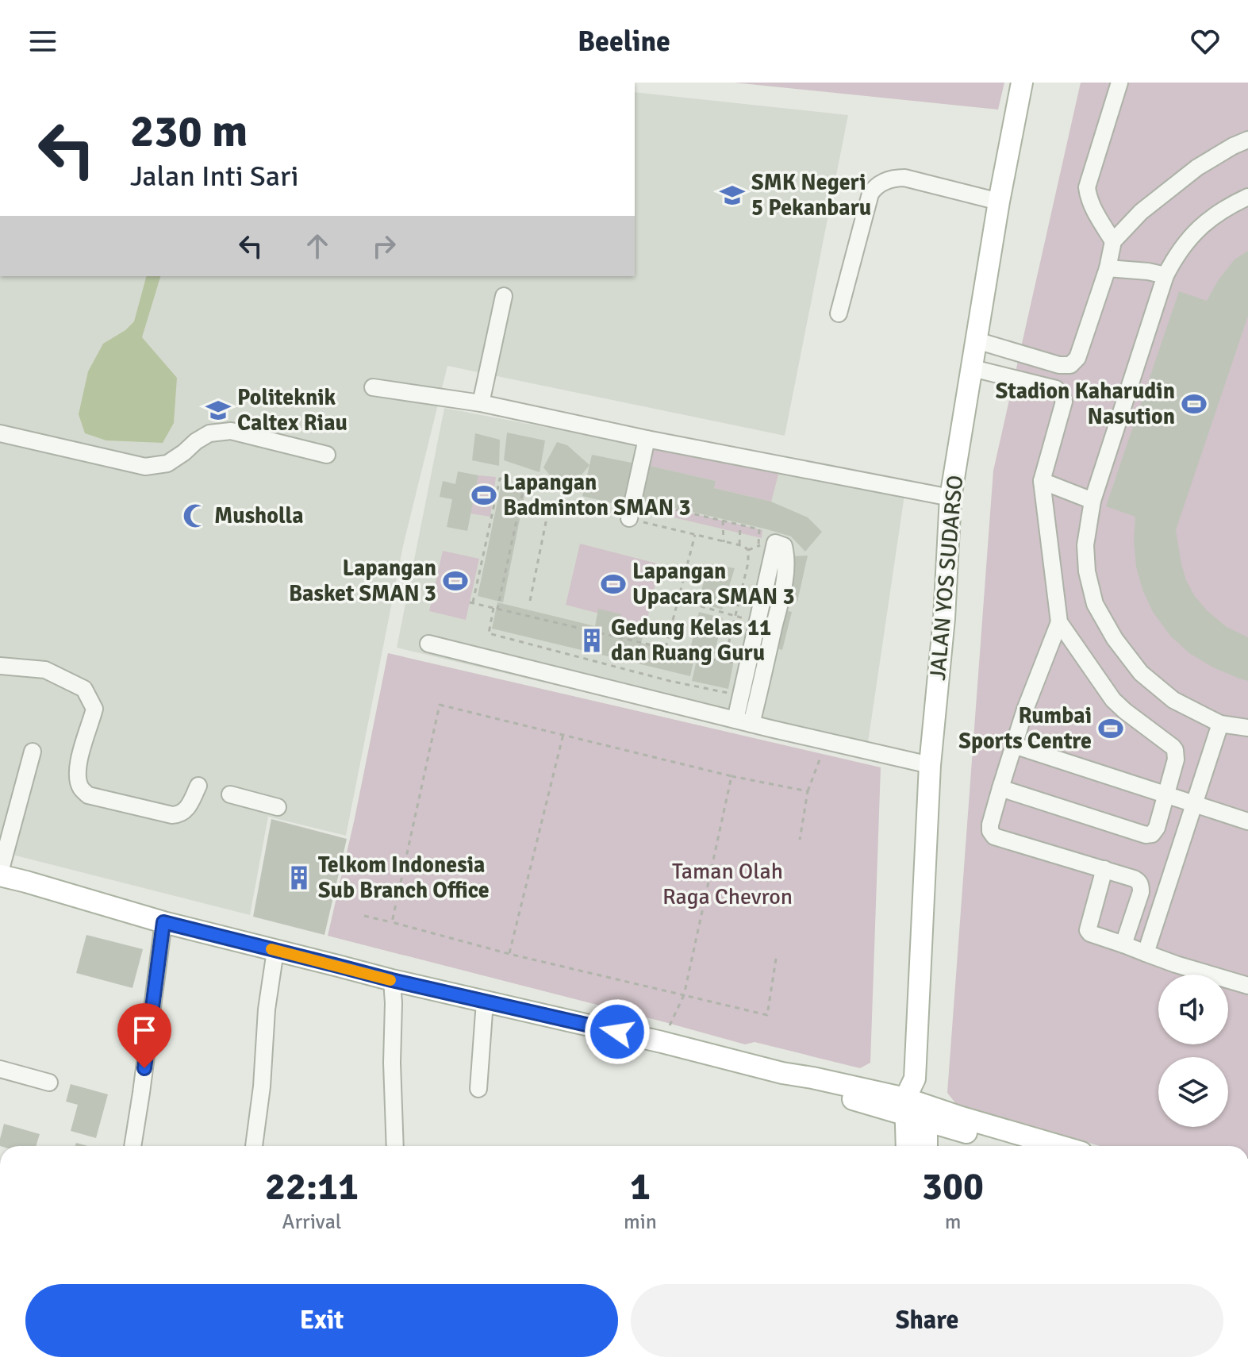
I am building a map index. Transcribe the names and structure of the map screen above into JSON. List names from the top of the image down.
{
  "streets": {
    "main road": ["JALAN YOS SUDARSO"]
  },
  "parks": ["Taman Olah Raga Chevron"],
  "places": {
    "school or university": ["SMK Negeri 5 Pekanbaru", "Politeknik Caltex Riau"],
    "sports": [
      "Stadion Kaharudin Nasution",
      "Lapangan Badminton SMAN 3",
      "Lapangan Basket SMAN 3",
      "Lapangan Upacara SMAN 3",
      "Rumbai Sports Centre"
    ],
    "mosque": ["Musholla"],
    "building": ["Gedung Kelas 11 dan Ruang Guru", "Telkom Indonesia Sub Branch Office"]
  },
  "page": {
    "header": "Beeline",
    "turn": ["230 m", "Jalan Inti Sari"],
    "eta": [
      "22:11",
      "Arrival",
      "1",
      "min",
      "300",
      "m"
    ],
    "buttons": ["Exit", "Share"]
  }
}
